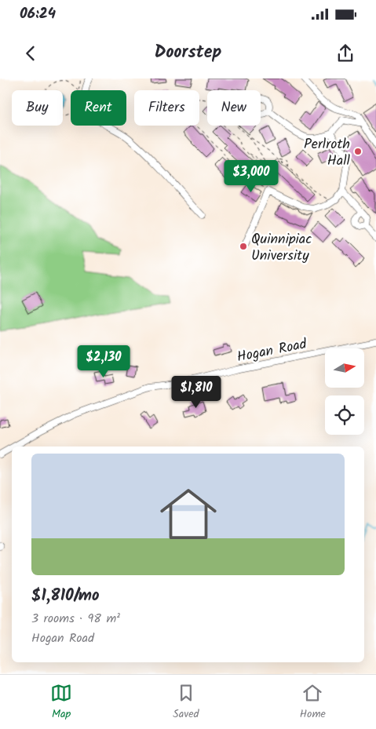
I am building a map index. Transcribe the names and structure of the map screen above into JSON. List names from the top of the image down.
{
  "streets": {
    "street": ["Hogan Road"]
  },
  "places": ["Perlroth Hall", "Quinnipiac University"],
  "north": "right",
  "page": {
    "status": "06:24",
    "header": "Doorstep",
    "chip": [
      "Buy",
      "Rent",
      "Filters",
      "New"
    ],
    "price": ["$3,000", "$2,130", "$1,810"],
    "list": [
      {
        "name": "$1,810/mo",
        "note": "3 rooms · 98 m² · Hogan Road"
      }
    ],
    "tabs": ["Map", "Saved", "Home"]
  }
}
